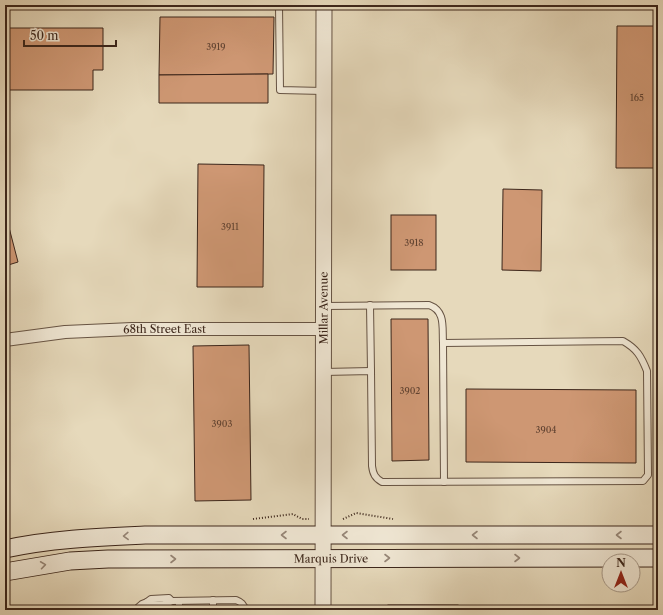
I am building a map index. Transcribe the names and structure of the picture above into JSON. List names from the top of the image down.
{
  "streets": {
    "main road": ["Marquis Drive"],
    "street": ["Millar Avenue", "68th Street East"]
  },
  "crossings": [
    ["Millar Avenue", "68th Street East"],
    ["Millar Avenue", "Marquis Drive"]
  ],
  "house_numbers": [
    "3919",
    "165",
    "3911",
    "3918",
    "3902",
    "3903",
    "3904"
  ],
  "scale_bar": "50 m",
  "north": "top"
}
